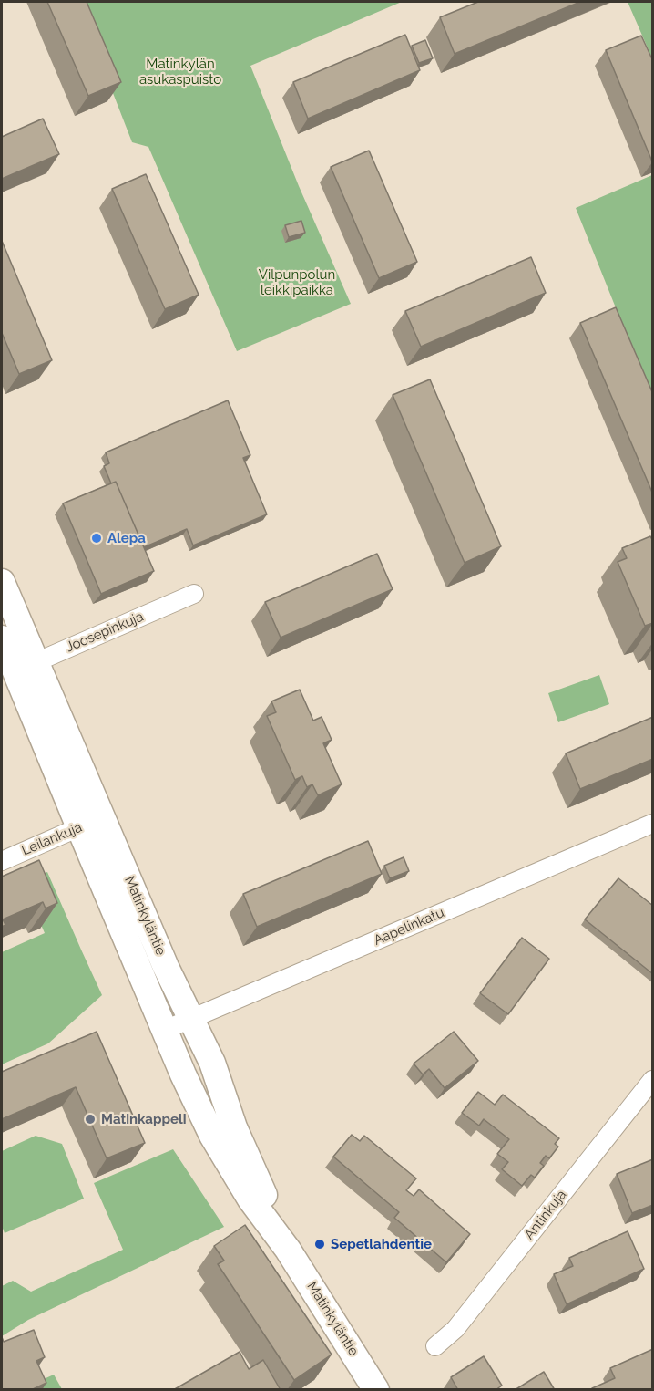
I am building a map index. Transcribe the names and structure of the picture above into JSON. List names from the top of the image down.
{
  "streets": {
    "main road": ["Matinkyläntie"],
    "street": [
      "Joosepinkuja",
      "Leilankuja",
      "Aapelinkatu",
      "Antinkuja"
    ]
  },
  "crossings": [
    ["Joosepinkuja", "Matinkyläntie"],
    ["Leilankuja", "Matinkyläntie"],
    ["Matinkyläntie", "Aapelinkatu"]
  ],
  "parks": ["Matinkylän asukaspuisto", "Vilpunpolun leikkipaikka"],
  "places": ["Alepa", "Matinkappeli", "Sepetlahdentie"]
}
